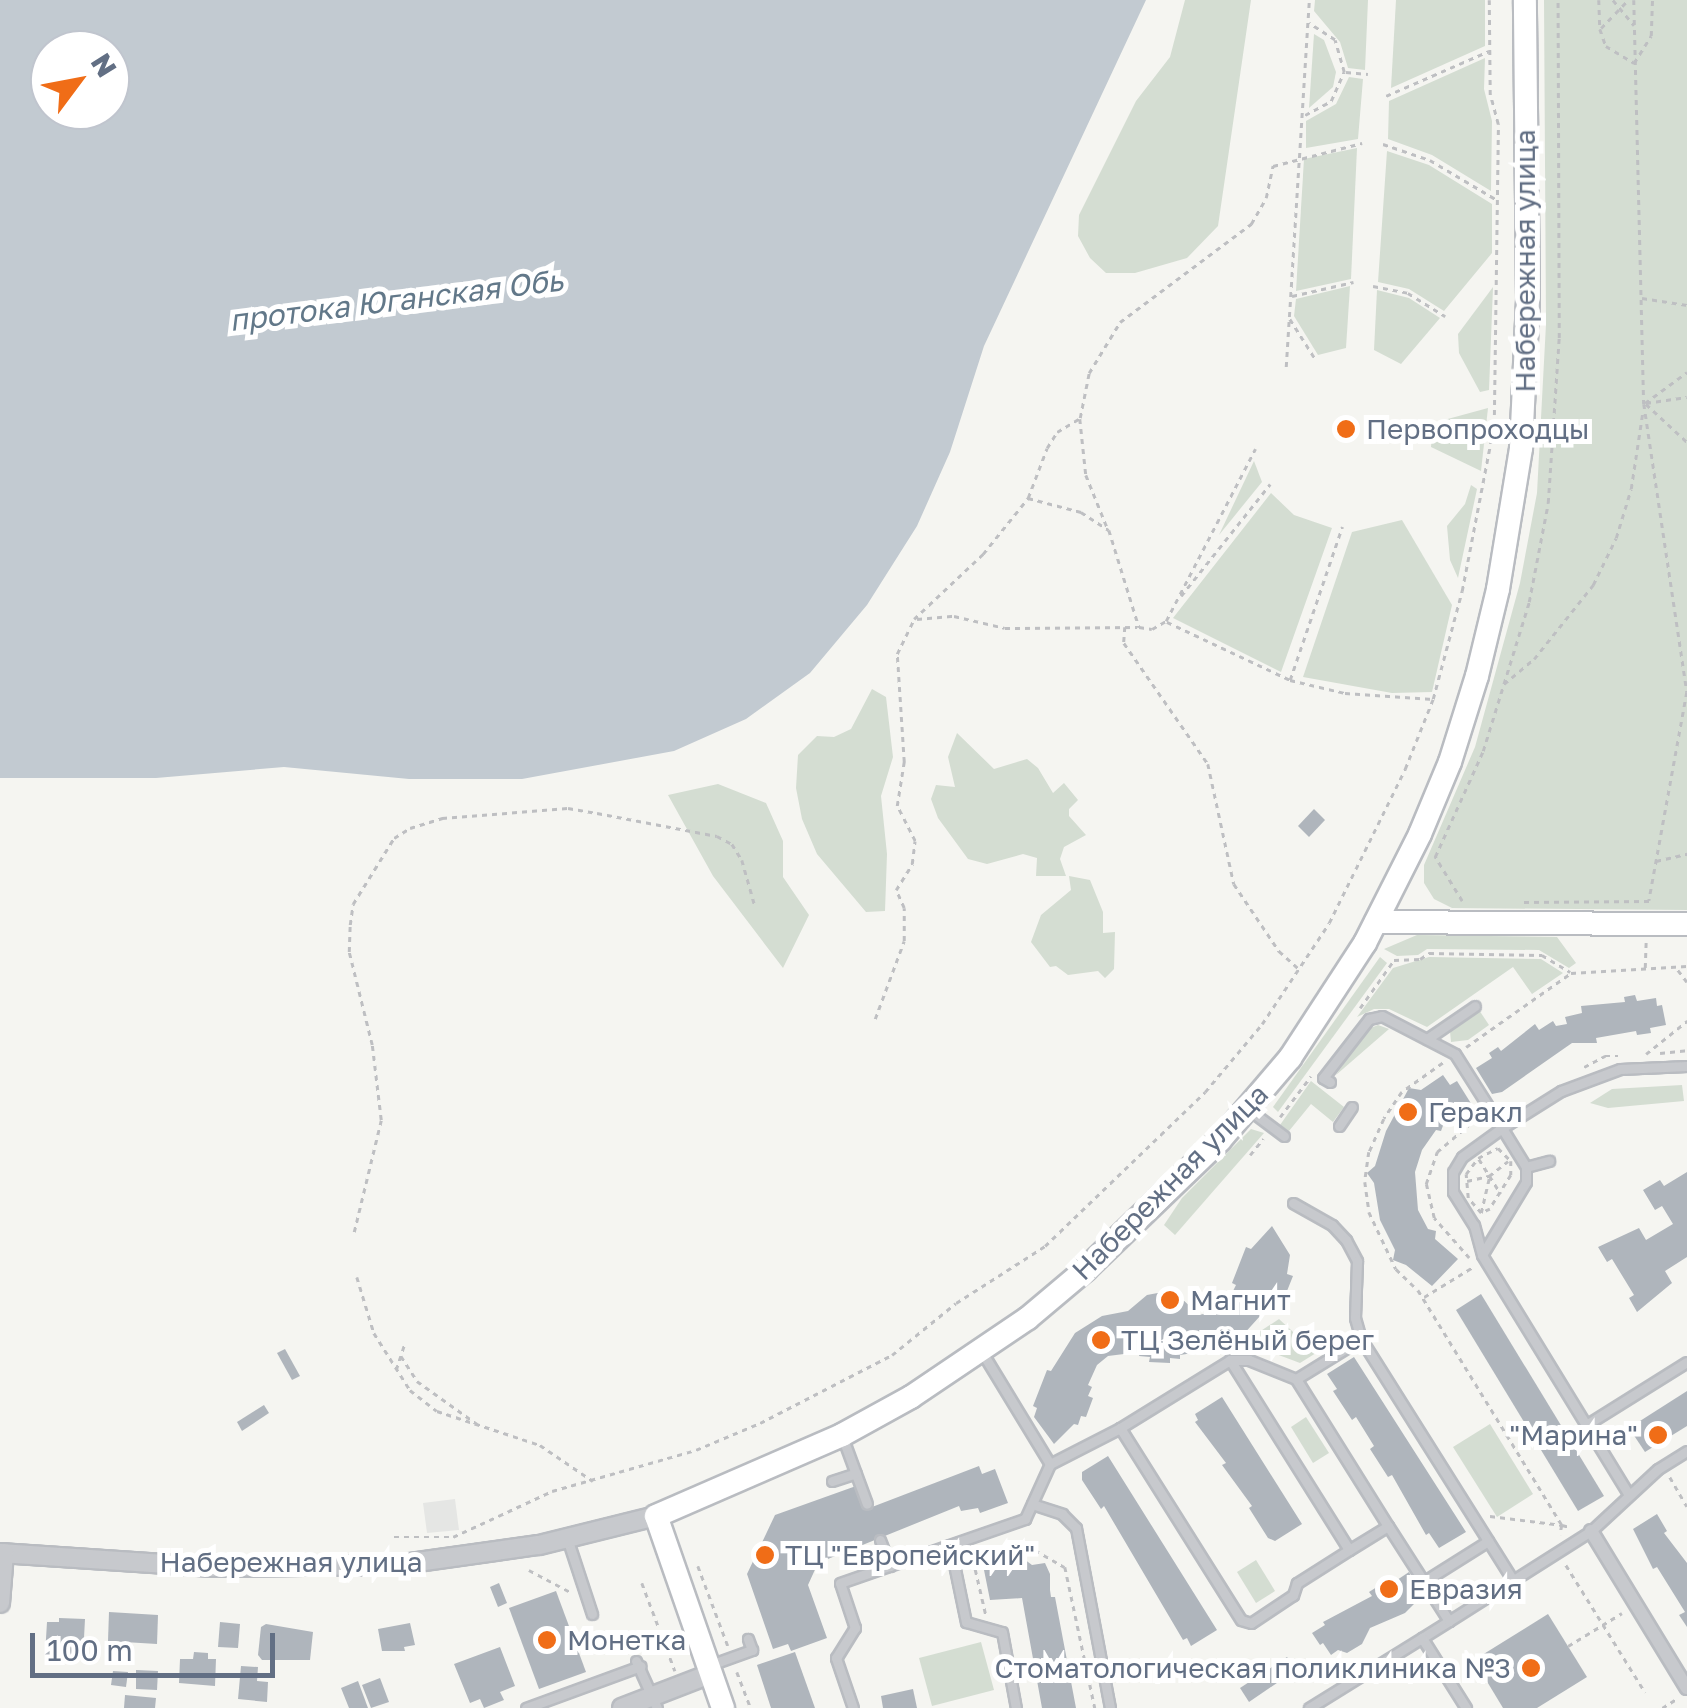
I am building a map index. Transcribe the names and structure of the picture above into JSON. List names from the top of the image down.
{
  "streets": {
    "main road": ["Набережная улица"]
  },
  "water": ["протока Юганская Обь"],
  "places": [
    "Первопроходцы",
    "Геракл",
    "Магнит",
    "ТЦ Зелёный берег",
    "\"Марина\"",
    "ТЦ \"Европейский\"",
    "Евразия",
    "Монетка",
    "Стоматологическая поликлиника №3"
  ],
  "scale_bar": "100 m",
  "north": "top right"
}
